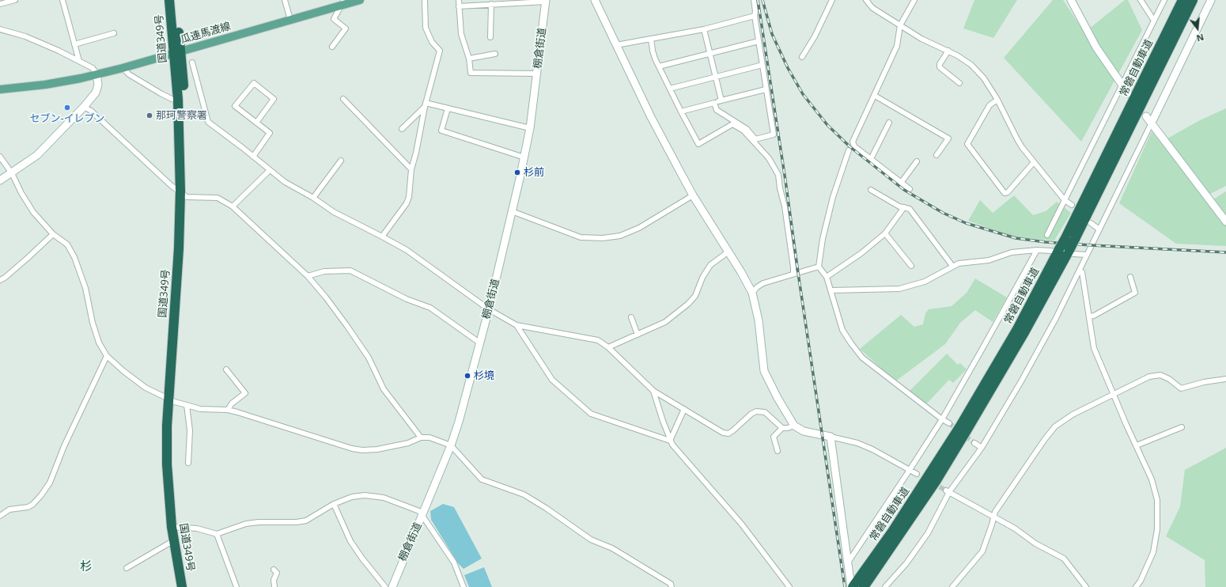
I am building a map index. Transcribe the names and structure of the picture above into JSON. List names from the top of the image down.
{
  "streets": {
    "highway": ["国道349号", "常磐自動車道"],
    "main road": ["瓜連馬渡線"],
    "street": ["棚倉街道"]
  },
  "crossings": [
    ["瓜連馬渡線", "国道349号"]
  ],
  "districts": ["杉"],
  "places": [
    "セブン-イレブン",
    "那珂警察署",
    "杉前",
    "杉境"
  ],
  "north": "bottom"
}
